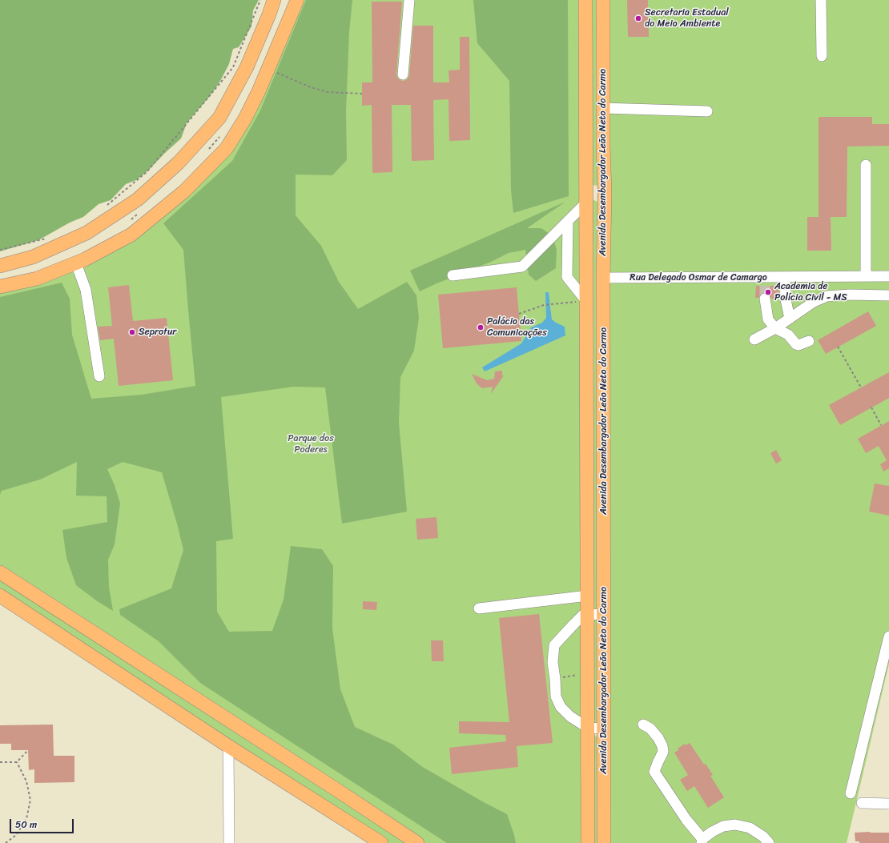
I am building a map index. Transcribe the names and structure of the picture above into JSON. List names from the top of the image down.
{
  "streets": {
    "main road": ["Avenida Desembargador Leão Neto do Carmo"],
    "street": ["Rua Delegado Osmar de Camargo"]
  },
  "crossings": [
    ["Avenida Desembargador Leão Neto do Carmo", "Rua Delegado Osmar de Camargo"]
  ],
  "parks": ["Parque dos Poderes"],
  "places": [
    "Secretaria Estadual do Meio Ambiente",
    "Academia de Polícia Civil - MS",
    "Palácio das Comunicações",
    "Seprotur"
  ],
  "scale_bar": "50 m"
}
